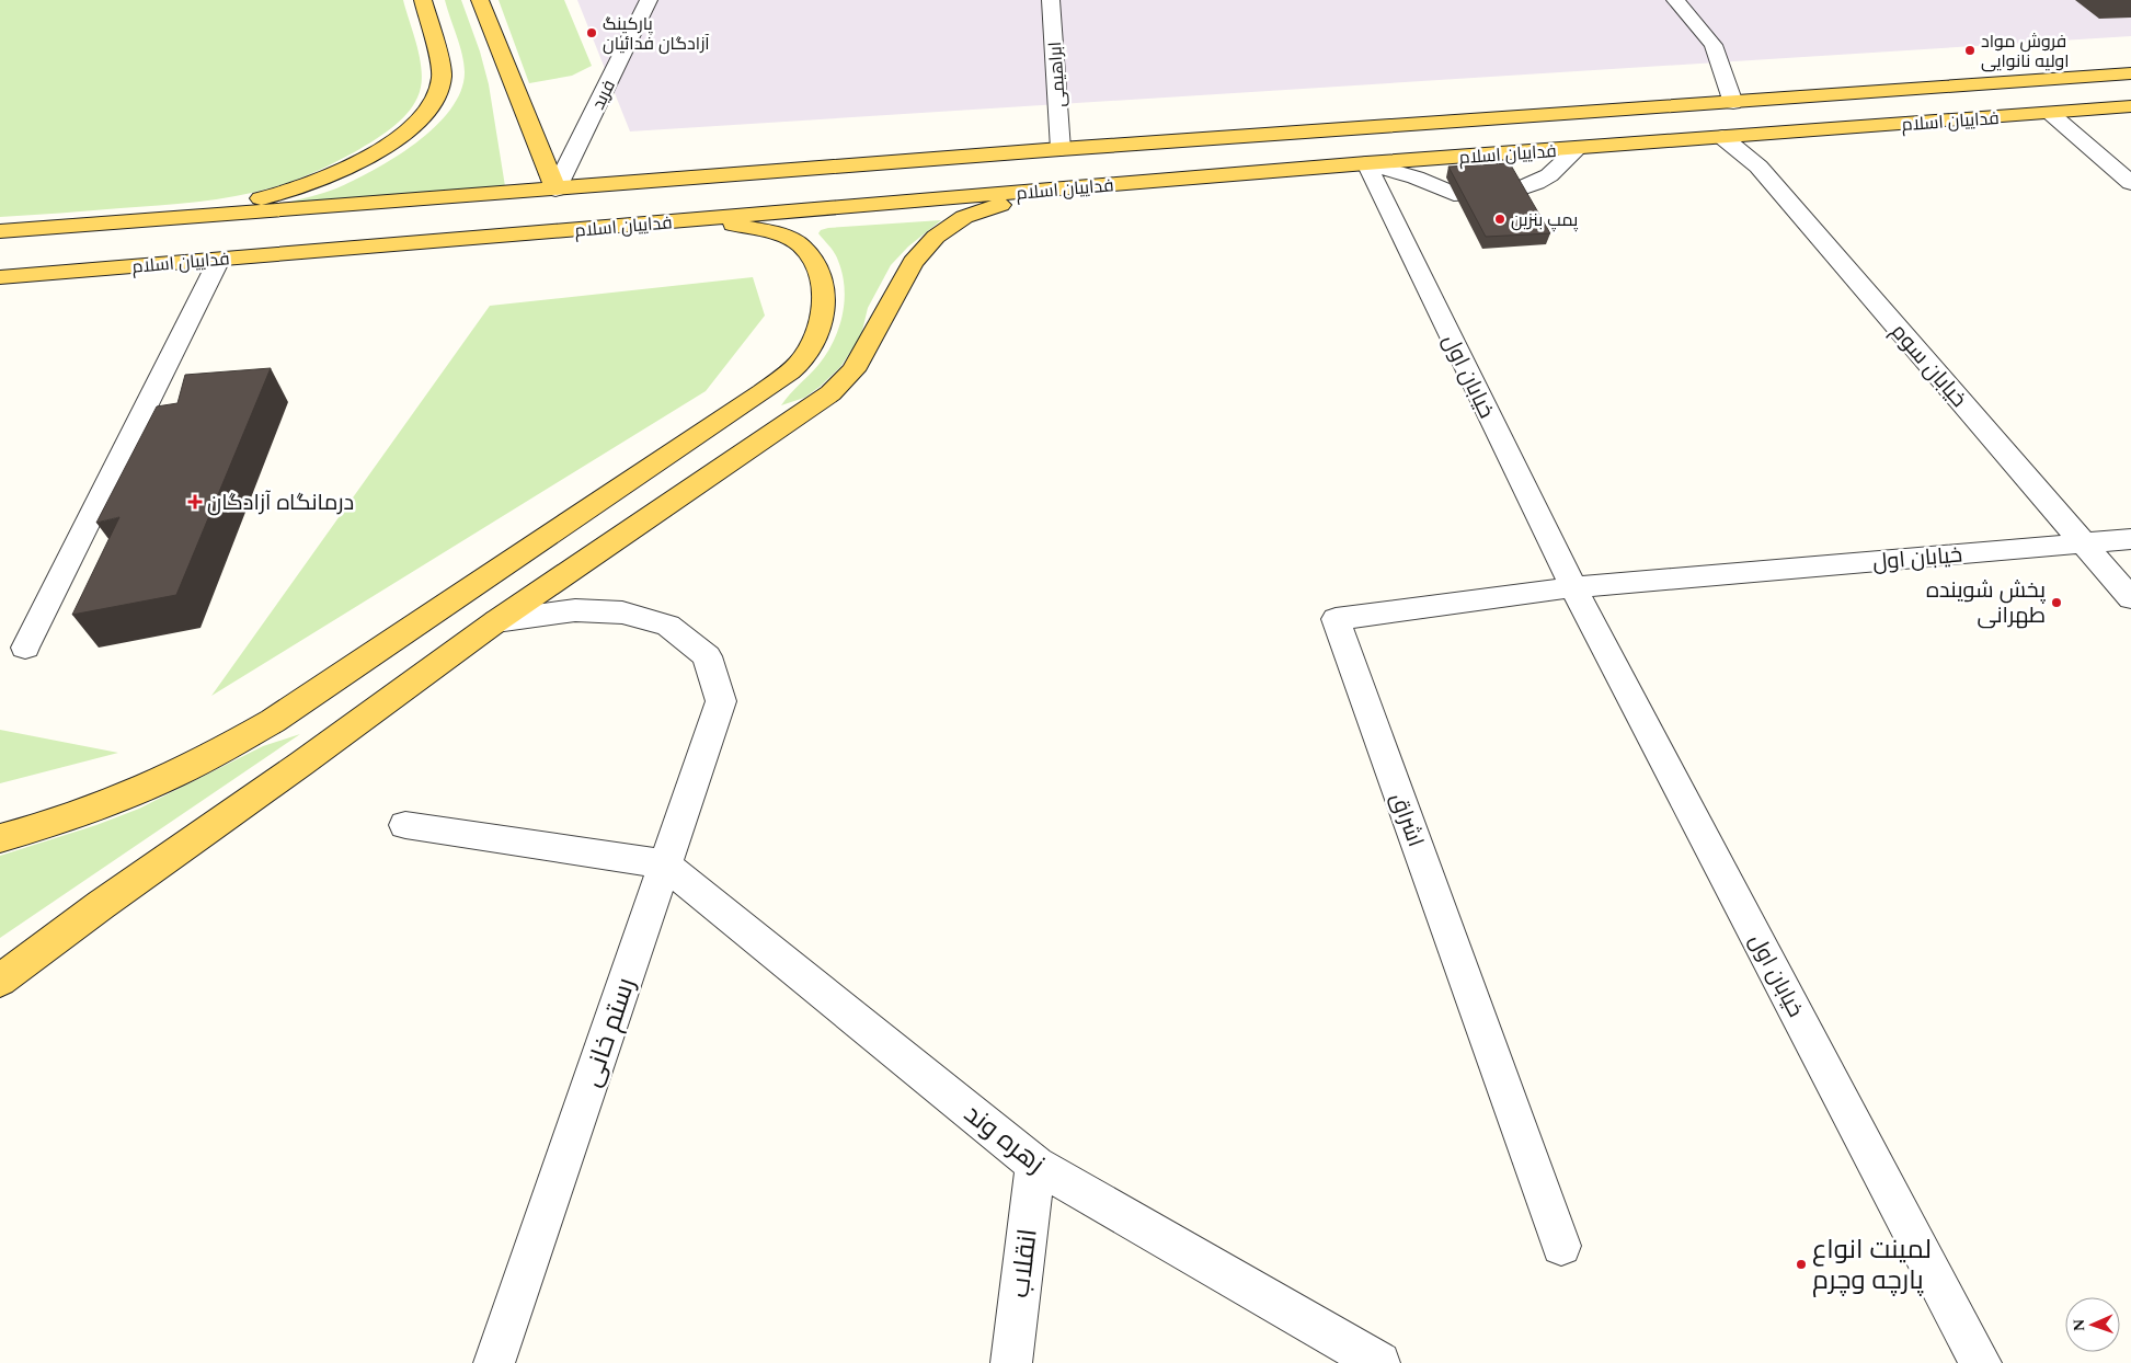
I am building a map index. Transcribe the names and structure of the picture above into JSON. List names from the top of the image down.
{
  "streets": {
    "main road": ["فداییان اسلام"],
    "street": [
      "ابراهیمی",
      "فرید",
      "خیابان سوم",
      "خیابان اول",
      "اشراق",
      "رستم خانی",
      "زهره وند",
      "انقلاب"
    ]
  },
  "crossings": [
    ["ابراهیمی", "فداییان اسلام"],
    ["فرید", "فداییان اسلام"],
    ["فداییان اسلام", "خیابان سوم"],
    ["فداییان اسلام", "خیابان اول"],
    ["خیابان سوم", "خیابان اول"],
    ["خیابان اول", "اشراق"],
    ["رستم خانی", "زهره وند"],
    ["زهره وند", "انقلاب"]
  ],
  "places": {
    "other": [
      "پارکینگ آزادگان فدائیان",
      "فروش مواد اولیه نانوایی",
      "پمپ بنزین",
      "پخش شوینده طهرانی",
      "لمینت انواع پارچه وچرم"
    ],
    "health": ["درمانگاه آزادگان"]
  },
  "north": "left"
}
